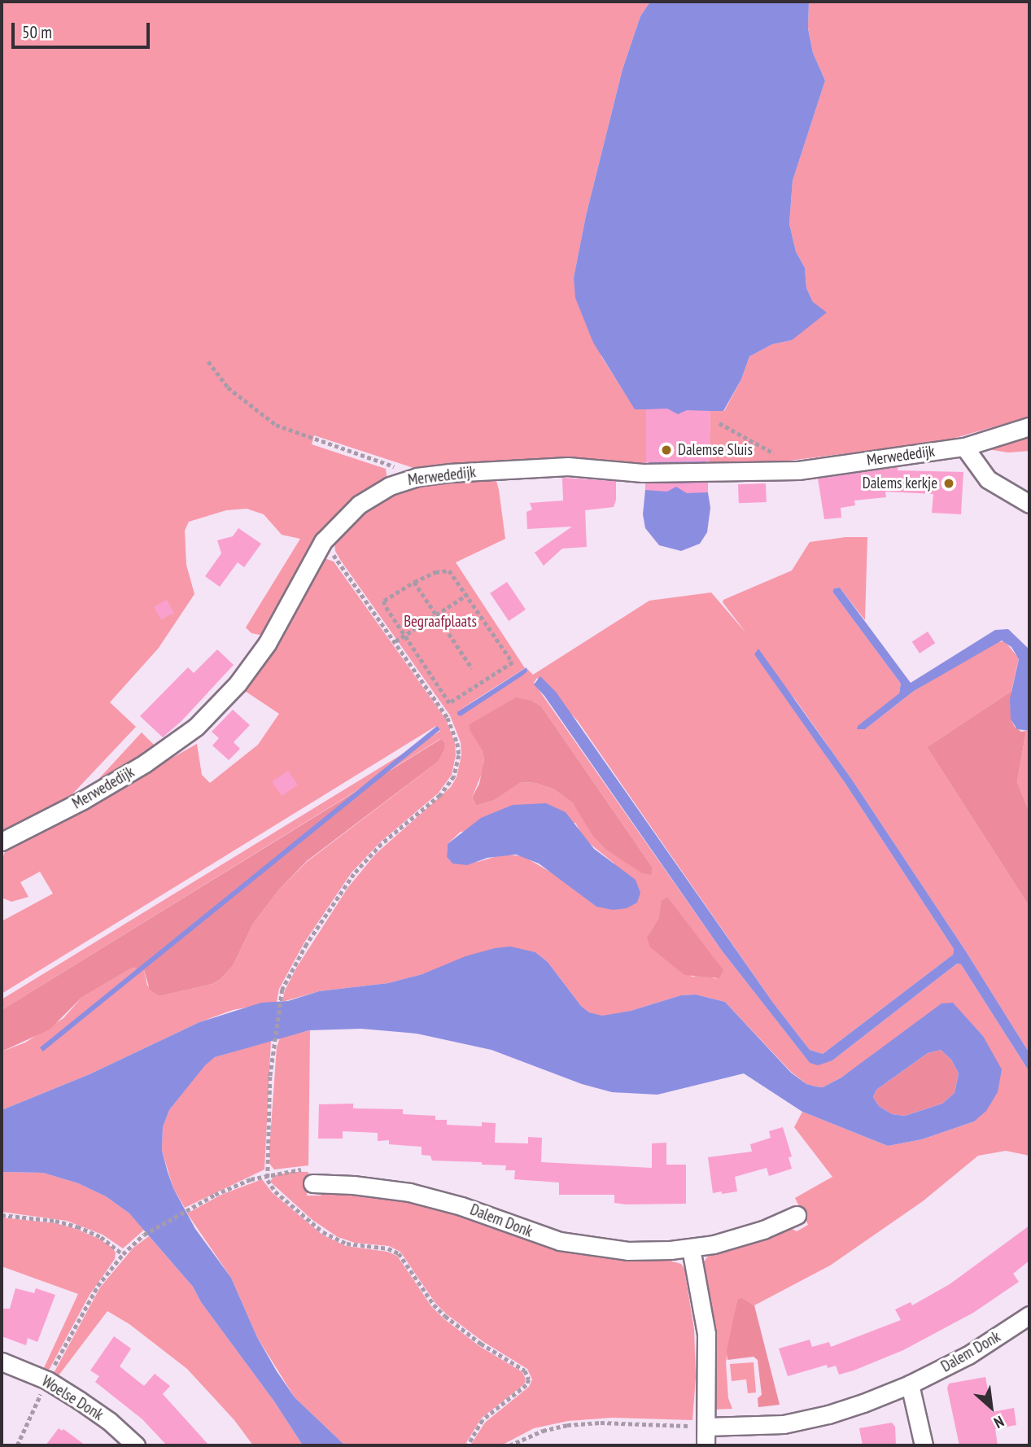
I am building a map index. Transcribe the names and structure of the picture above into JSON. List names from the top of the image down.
{
  "streets": {
    "street": ["Merwededijk", "Dalem Donk", "Woelse Donk"]
  },
  "parks": ["Begraafplaats"],
  "places": ["Dalemse Sluis", "Dalems kerkje"],
  "scale_bar": "50 m",
  "north": "bottom right"
}
